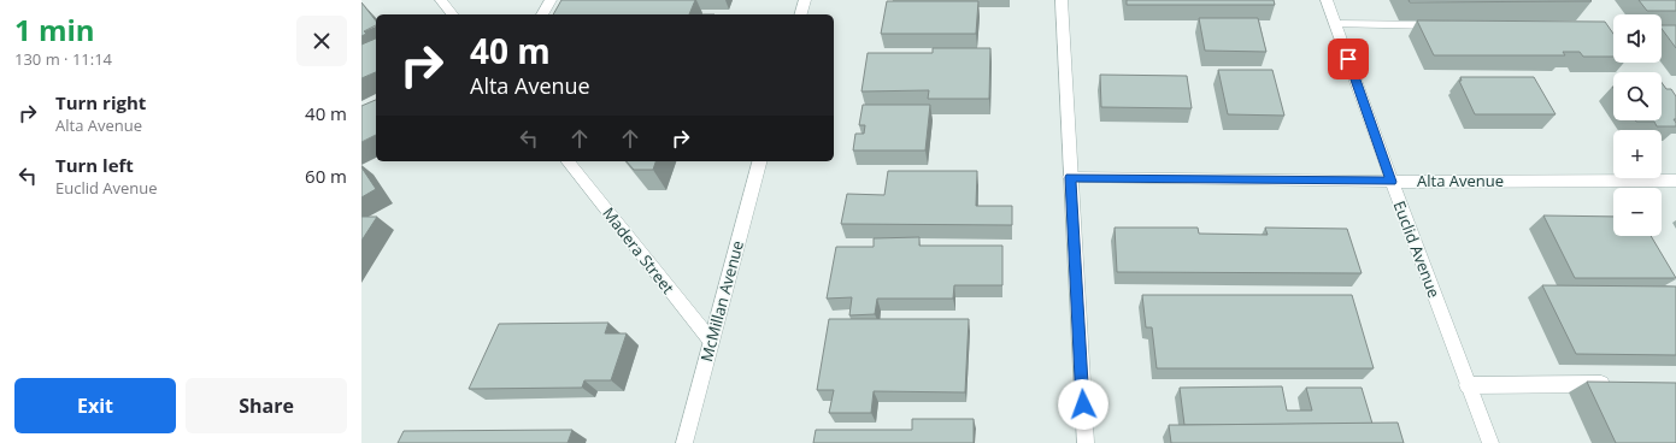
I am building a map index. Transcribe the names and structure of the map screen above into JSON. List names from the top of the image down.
{
  "streets": {
    "street": [
      "Alta Avenue",
      "Euclid Avenue",
      "Madera Street",
      "McMillan Avenue"
    ]
  },
  "crossings": [
    ["Alta Avenue", "Euclid Avenue"],
    ["Madera Street", "McMillan Avenue"]
  ],
  "page": {
    "heading": ["1 min", "130 m · 11:14"],
    "map_buttons": ["+", "−"],
    "turn": ["40 m", "Alta Avenue"],
    "list": [
      {
        "name": "Turn right",
        "note": "Alta Avenue",
        "value": "40 m"
      },
      {
        "name": "Turn left",
        "note": "Euclid Avenue",
        "value": "60 m"
      }
    ],
    "buttons": ["Exit", "Share"]
  }
}
